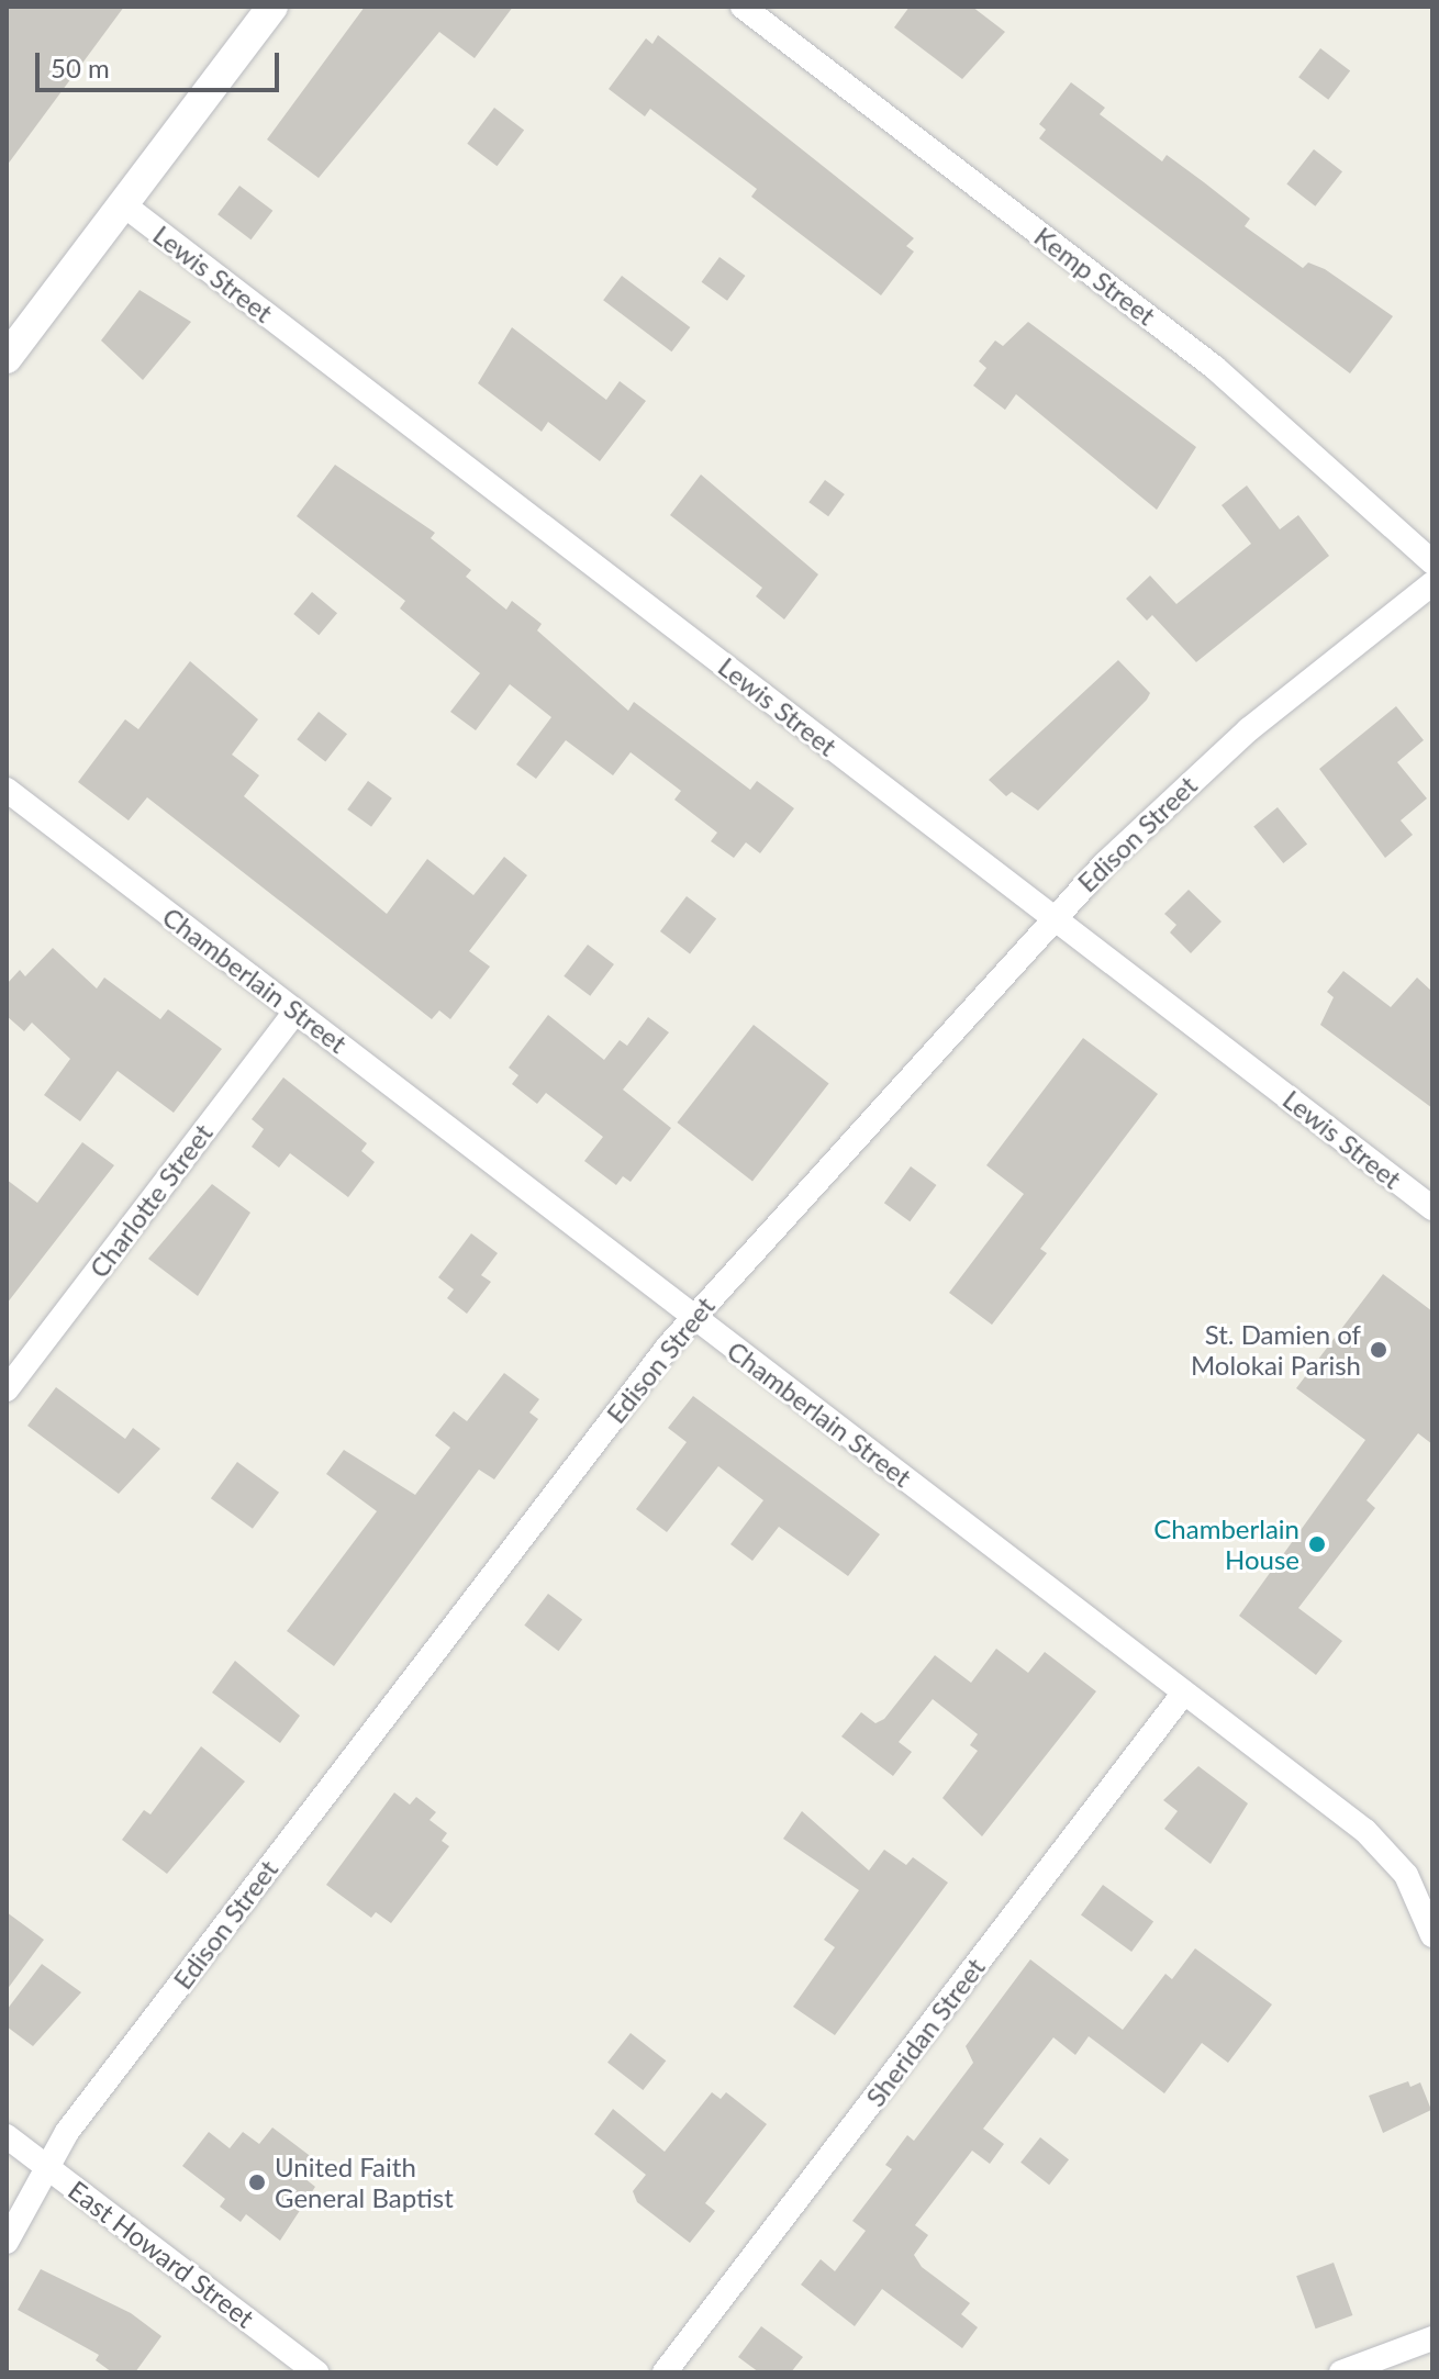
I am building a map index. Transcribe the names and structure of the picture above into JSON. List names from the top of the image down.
{
  "streets": {
    "street": [
      "Lewis Street",
      "Kemp Street",
      "Edison Street",
      "Chamberlain Street",
      "Charlotte Street",
      "Sheridan Street",
      "East Howard Street"
    ]
  },
  "crossings": [
    ["Lewis Street", "Edison Street"],
    ["Edison Street", "Chamberlain Street"],
    ["Edison Street", "East Howard Street"],
    ["Chamberlain Street", "Charlotte Street"],
    ["Chamberlain Street", "Sheridan Street"]
  ],
  "places": ["St. Damien of Molokai Parish", "Chamberlain House", "United Faith General Baptist"],
  "scale_bar": "50 m"
}
